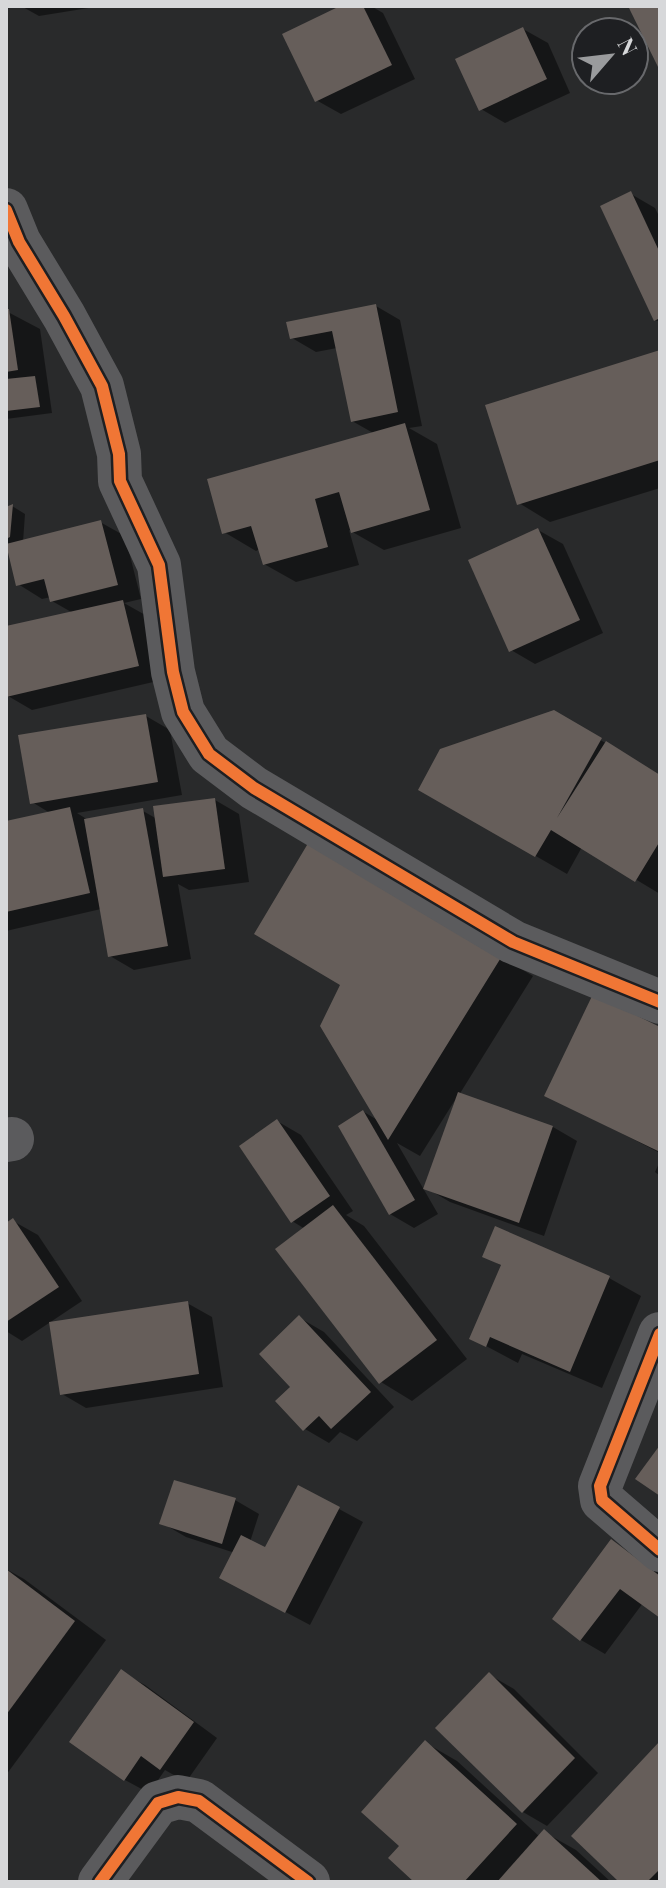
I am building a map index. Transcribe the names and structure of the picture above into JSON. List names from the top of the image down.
{
  "north": "top right"
}
